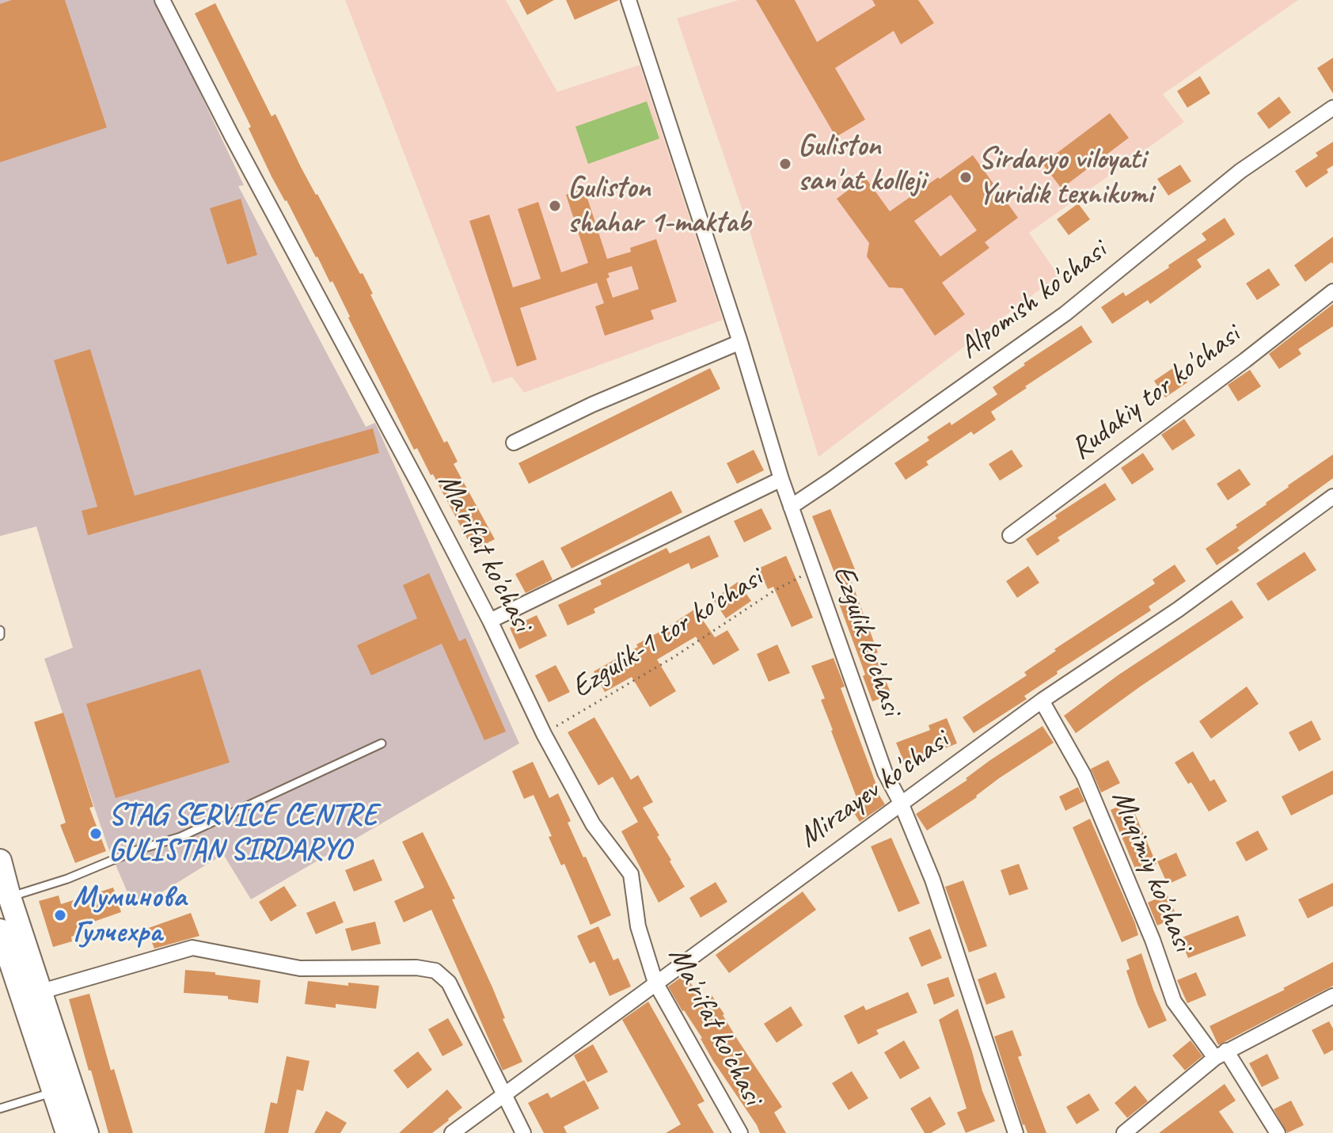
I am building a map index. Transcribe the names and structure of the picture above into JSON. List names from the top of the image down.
{
  "streets": {
    "street": [
      "Alpomish ko'chasi",
      "Rudakiy tor ko'chasi",
      "Ma'rifat ko'chasi",
      "Ezgulik ko'chasi",
      "Mirzayev ko'chasi",
      "Muqimiy ko'chasi"
    ],
    "path": ["Ezgulik-1 tor ko'chasi"]
  },
  "crossings": [
    ["Alpomish ko'chasi", "Ezgulik ko'chasi"],
    ["Ma'rifat ko'chasi", "Ezgulik-1 tor ko'chasi"],
    ["Ma'rifat ko'chasi", "Mirzayev ko'chasi"],
    ["Ezgulik-1 tor ko'chasi", "Ezgulik ko'chasi"],
    ["Ezgulik ko'chasi", "Mirzayev ko'chasi"],
    ["Mirzayev ko'chasi", "Muqimiy ko'chasi"]
  ],
  "places": [
    "Guliston san'at kolleji",
    "Sirdaryo viloyati Yuridik texnikumi",
    "Guliston shahar 1-maktab",
    "STAG SERVICE CENTRE GULISTAN SIRDARYO",
    "Муминова Гулчехра"
  ]
}
